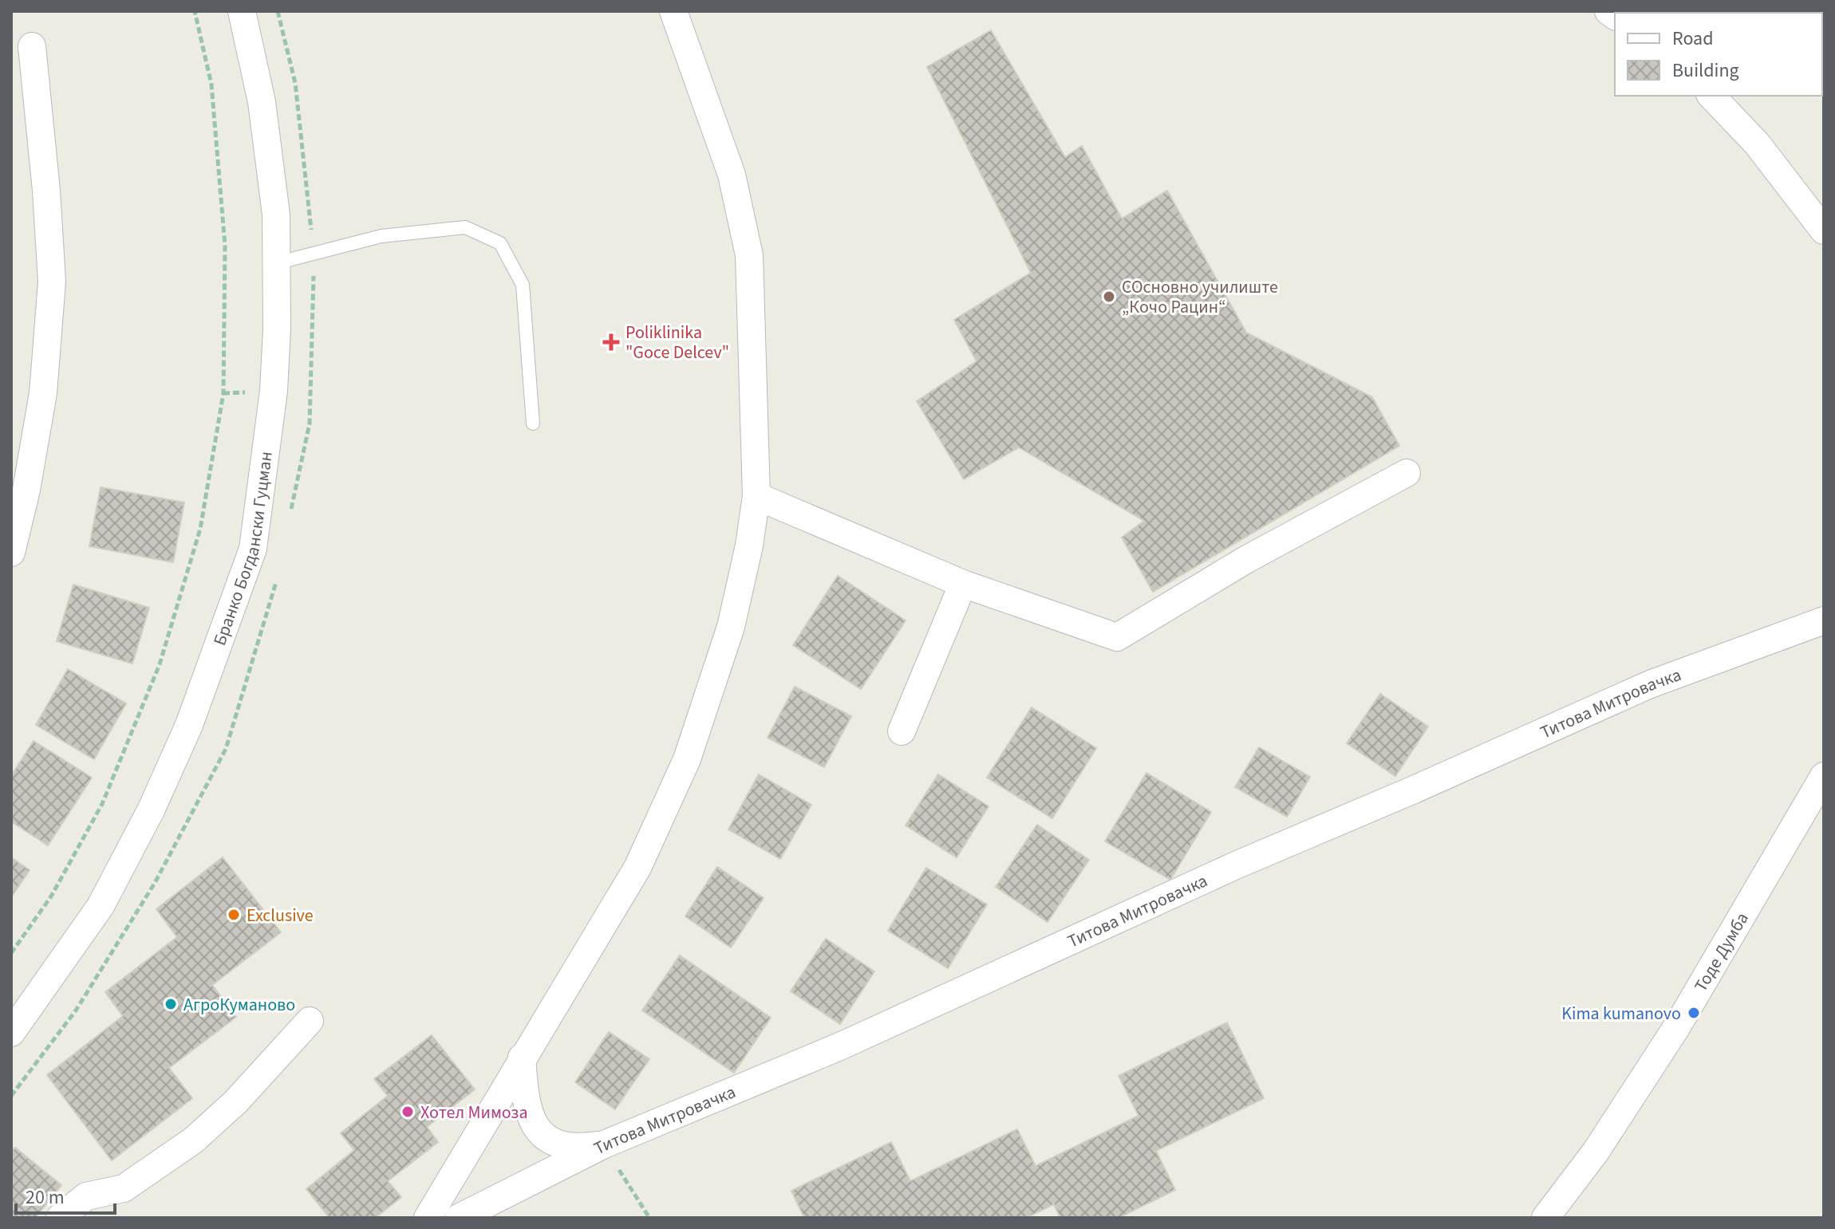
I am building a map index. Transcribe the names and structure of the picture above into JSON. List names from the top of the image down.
{
  "streets": {
    "street": ["Бранко Богдански Гуцман", "Титова Митровачка", "Тоде Думба"]
  },
  "places": {
    "other": [
      "СОсновно училиште „Кочо Рацин“",
      "Exclusive",
      "АгроКуманово",
      "Kima kumanovo",
      "Хотел Мимоза"
    ],
    "health": ["Poliklinika \"Goce Delcev\""]
  },
  "legend": ["Road", "Building"],
  "scale_bar": "20 m"
}
